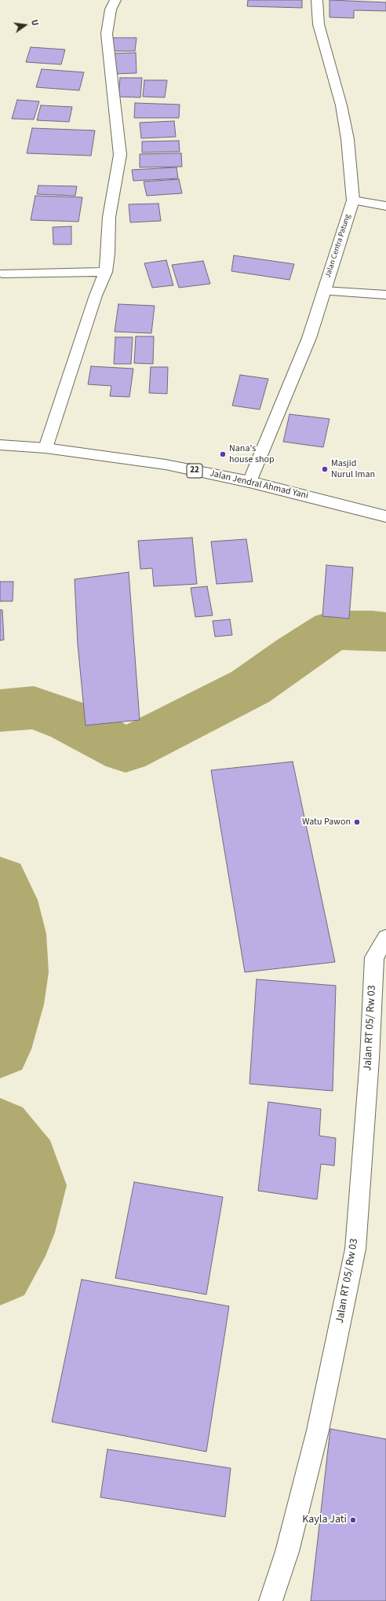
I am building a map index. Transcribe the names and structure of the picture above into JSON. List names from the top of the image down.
{
  "streets": {
    "main road": [
      "Jalan Centra Patung",
      "22",
      "Jalan Jendral Ahmad Yani",
      "Jalan RT 05/ Rw 03"
    ]
  },
  "crossings": [
    ["Jalan Centra Patung", "Jalan Jendral Ahmad Yani"]
  ],
  "places": [
    "Nana's house shop",
    "Masjid Nurul Iman",
    "Watu Pawon",
    "Kayla Jati"
  ],
  "north": "right"
}
